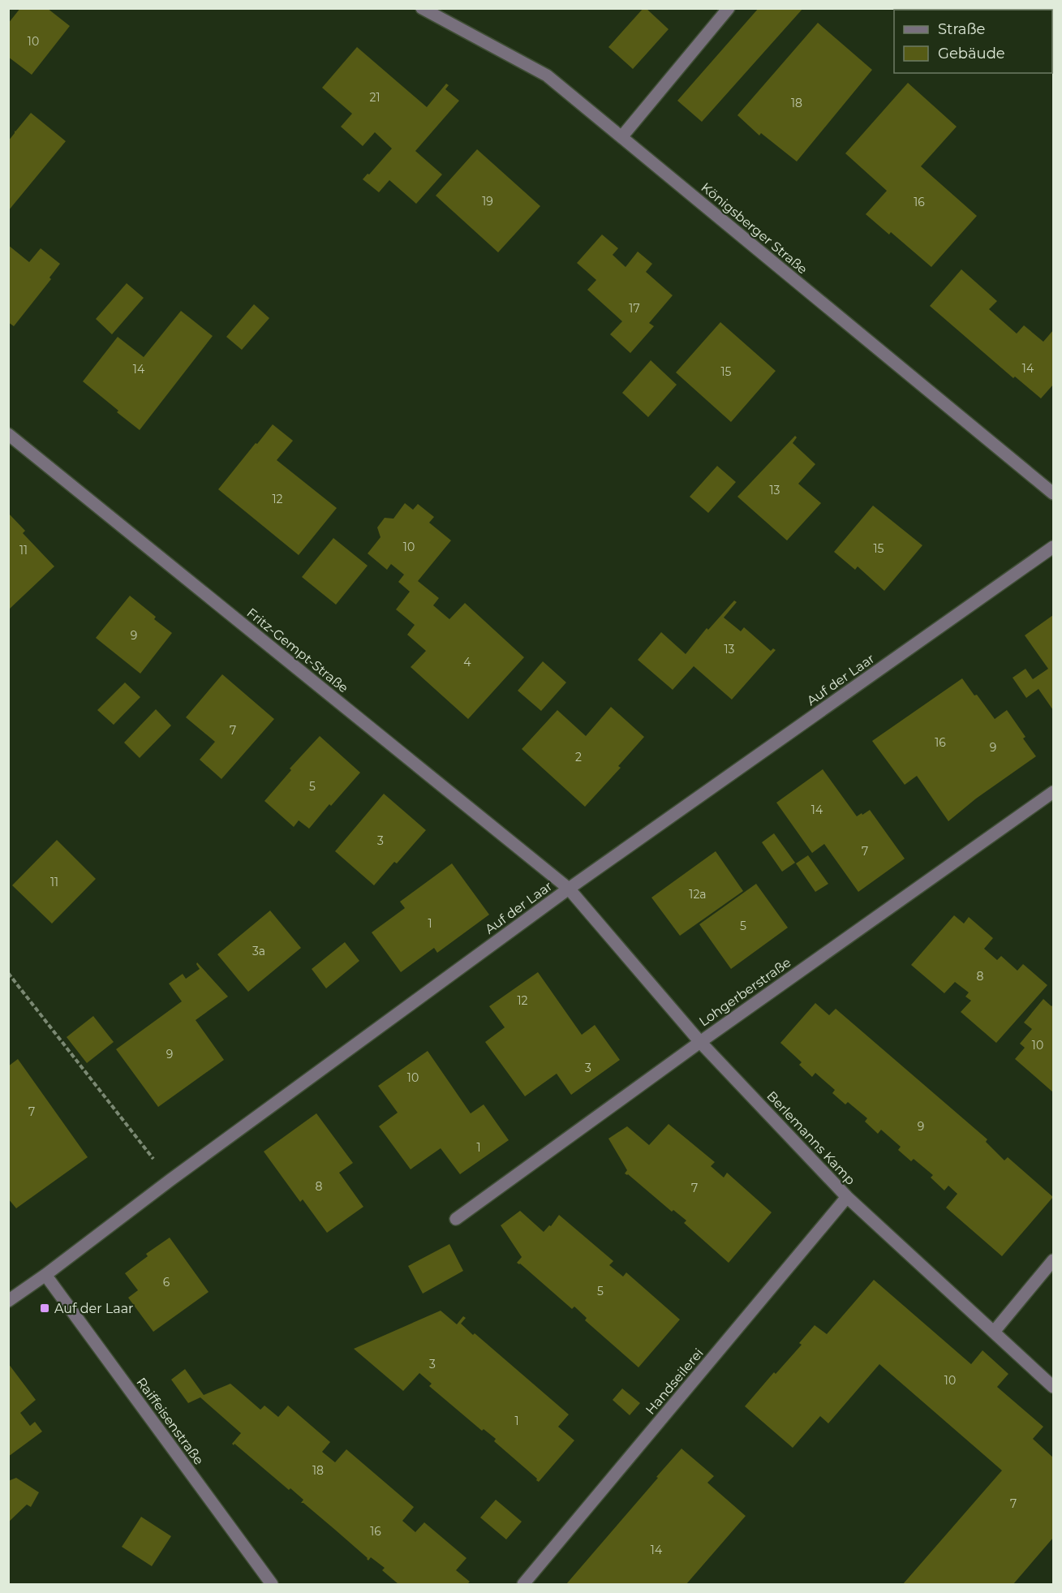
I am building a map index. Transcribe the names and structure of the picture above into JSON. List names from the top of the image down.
{
  "streets": {
    "street": [
      "Königsberger Straße",
      "Fritz-Gempt-Straße",
      "Auf der Laar",
      "Lohgerberstraße",
      "Berlemanns Kamp",
      "Handseilerei",
      "Raiffeisenstraße"
    ]
  },
  "crossings": [
    ["Fritz-Gempt-Straße", "Auf der Laar"],
    ["Fritz-Gempt-Straße", "Berlemanns Kamp"],
    ["Auf der Laar", "Berlemanns Kamp"],
    ["Auf der Laar", "Raiffeisenstraße"],
    ["Lohgerberstraße", "Berlemanns Kamp"],
    ["Berlemanns Kamp", "Handseilerei"]
  ],
  "places": {
    "transit": ["Auf der Laar"]
  },
  "house_numbers": [
    "10",
    "21",
    "18",
    "19",
    "16",
    "17",
    "14",
    "14",
    "15",
    "13",
    "12",
    "10",
    "15",
    "11",
    "9",
    "13",
    "4",
    "7",
    "16",
    "9",
    "2",
    "5",
    "14",
    "3",
    "7",
    "11",
    "12a",
    "1",
    "5",
    "3a",
    "8",
    "12",
    "10",
    "9",
    "3",
    "10",
    "7",
    "9",
    "1",
    "8",
    "7",
    "6",
    "5",
    "3",
    "10",
    "1",
    "18",
    "7",
    "16",
    "14"
  ],
  "legend": ["Straße", "Gebäude"]
}
